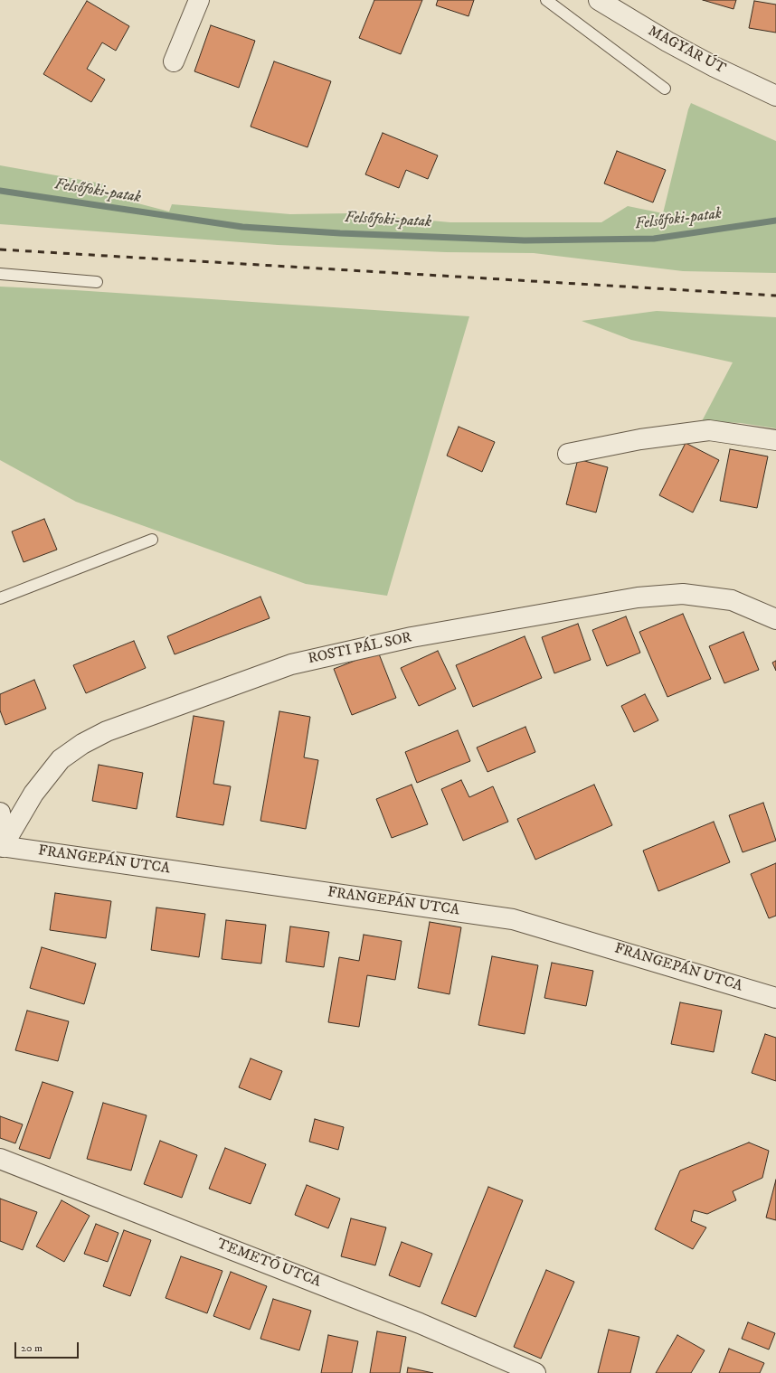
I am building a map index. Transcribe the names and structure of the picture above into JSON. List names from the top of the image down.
{
  "streets": {
    "street": [
      "MAGYAR ÚT",
      "ROSTI PÁL SOR",
      "FRANGEPÁN UTCA",
      "TEMETŐ UTCA"
    ]
  },
  "crossings": [
    ["ROSTI PÁL SOR", "FRANGEPÁN UTCA"]
  ],
  "water": ["Felsőfoki-patak"],
  "scale_bar": "20 m"
}
